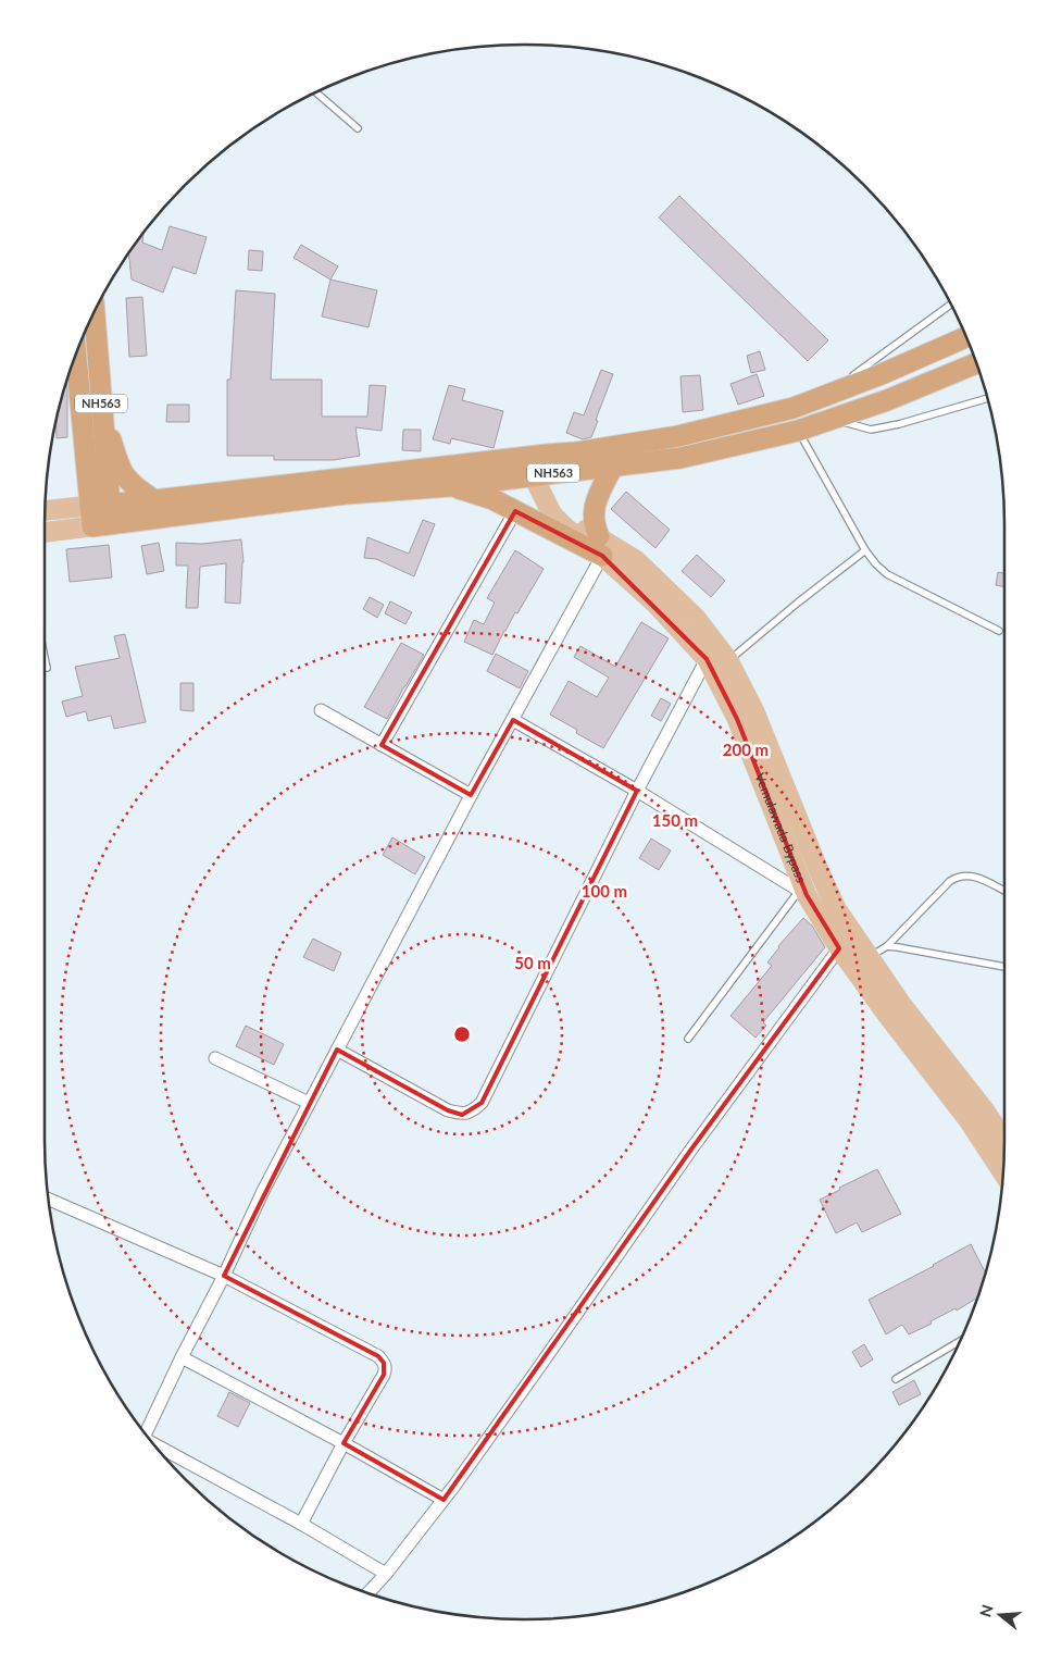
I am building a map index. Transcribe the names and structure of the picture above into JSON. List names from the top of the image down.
{
  "streets": {
    "highway": ["NH563"],
    "main road": ["Vemulawada Bypass"]
  },
  "crossings": [
    ["NH563", "Vemulawada Bypass"]
  ],
  "north": "left",
  "rings": [
    "200 m",
    "150 m",
    "100 m",
    "50 m"
  ]
}
